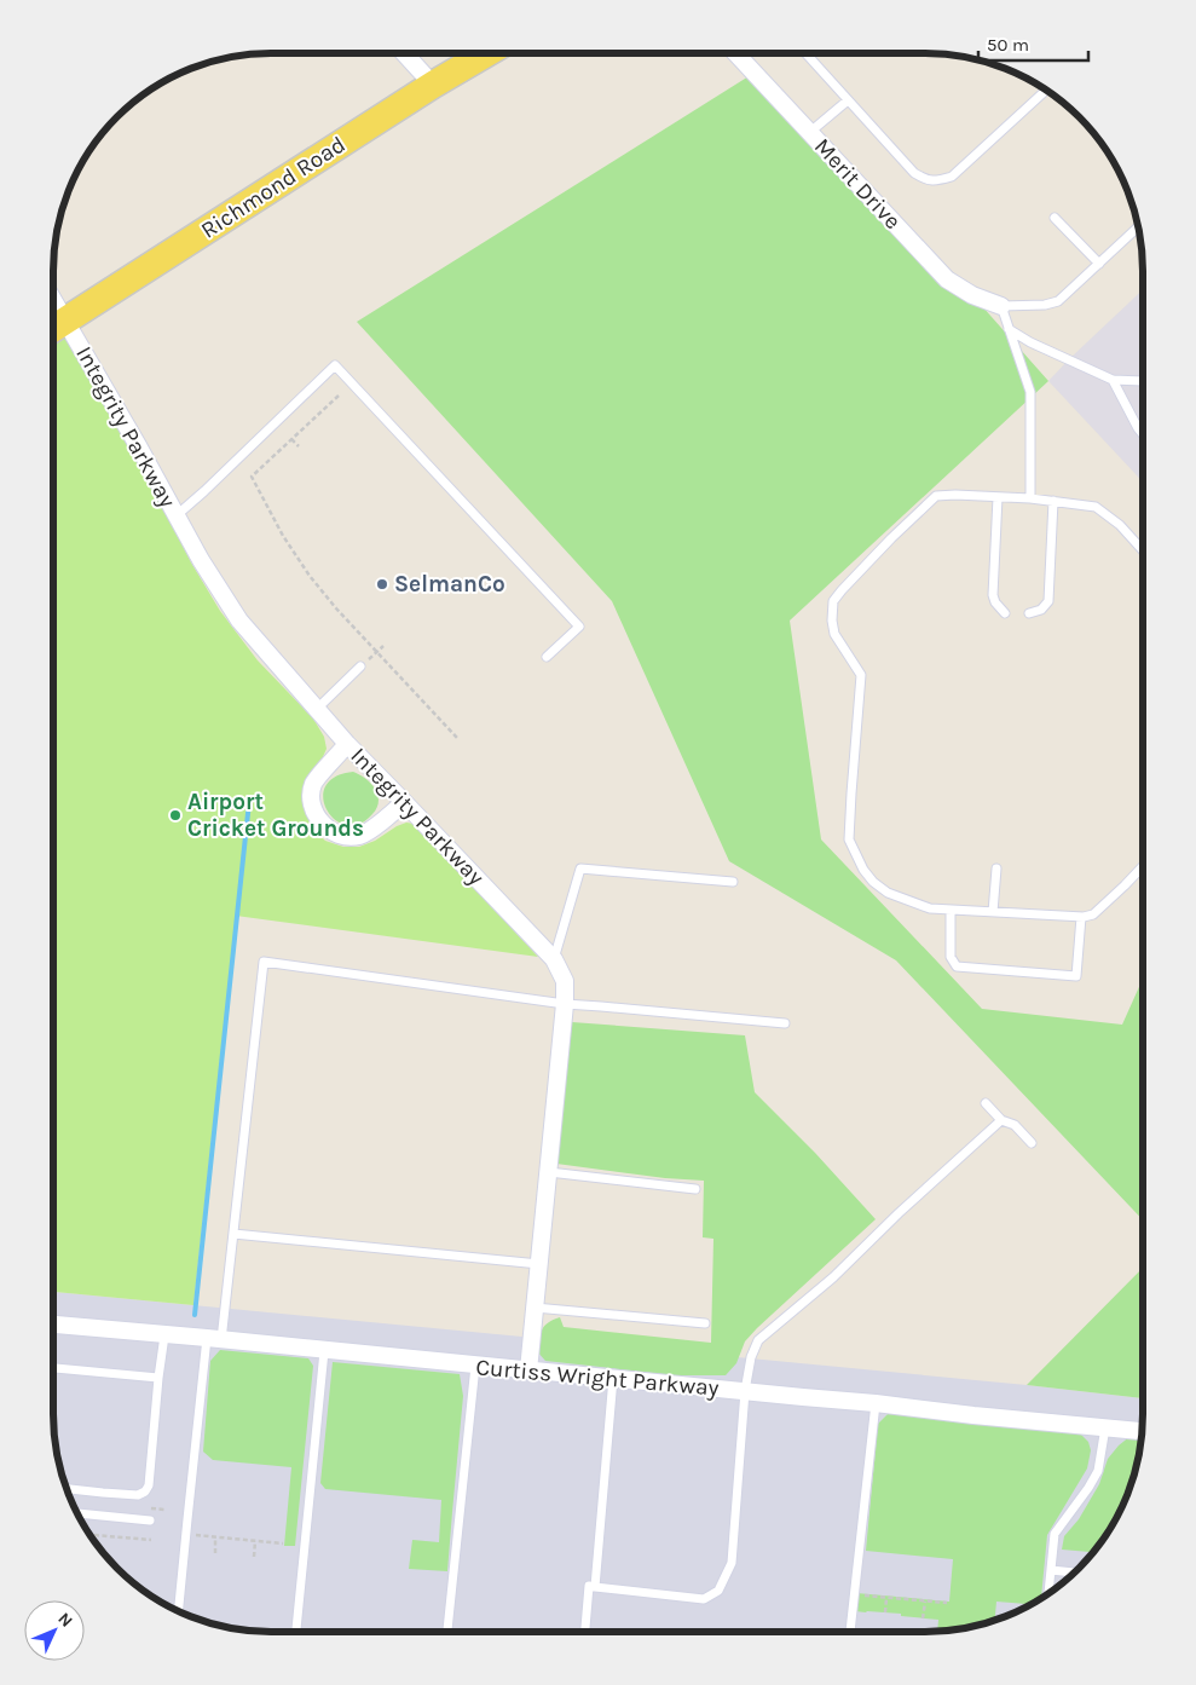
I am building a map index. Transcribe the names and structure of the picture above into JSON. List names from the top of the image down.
{
  "streets": {
    "main road": ["Richmond Road"],
    "street": ["Merit Drive", "Integrity Parkway", "Curtiss Wright Parkway"]
  },
  "crossings": [
    ["Richmond Road", "Integrity Parkway"],
    ["Integrity Parkway", "Curtiss Wright Parkway"]
  ],
  "places": ["SelmanCo", "Airport Cricket Grounds"],
  "scale_bar": "50 m",
  "north": "top right"
}
